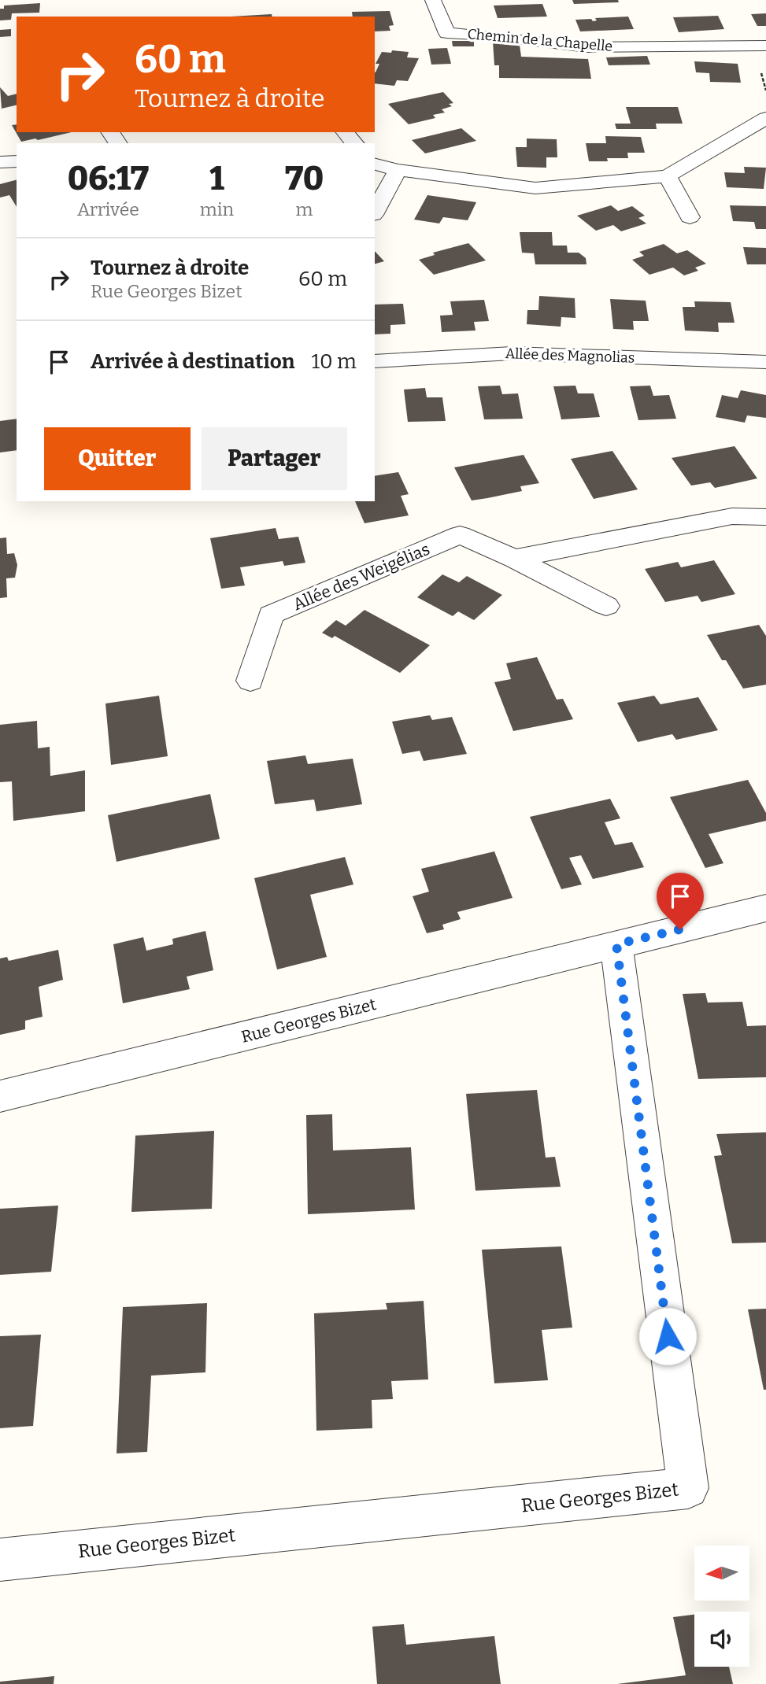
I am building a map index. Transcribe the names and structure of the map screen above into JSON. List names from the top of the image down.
{
  "streets": {
    "street": [
      "Chemin de la Chapelle",
      "Allée des Magnolias",
      "Allée des Weigélias",
      "Rue Georges Bizet"
    ]
  },
  "north": "left",
  "page": {
    "turn": ["60 m", "Tournez à droite"],
    "eta": [
      "06:17",
      "Arrivée",
      "1",
      "min",
      "70",
      "m"
    ],
    "list": [
      {
        "name": "Tournez à droite",
        "note": "Rue Georges Bizet",
        "value": "60 m"
      },
      {
        "name": "Arrivée à destination",
        "value": "10 m"
      }
    ],
    "buttons": ["Quitter", "Partager"]
  }
}
